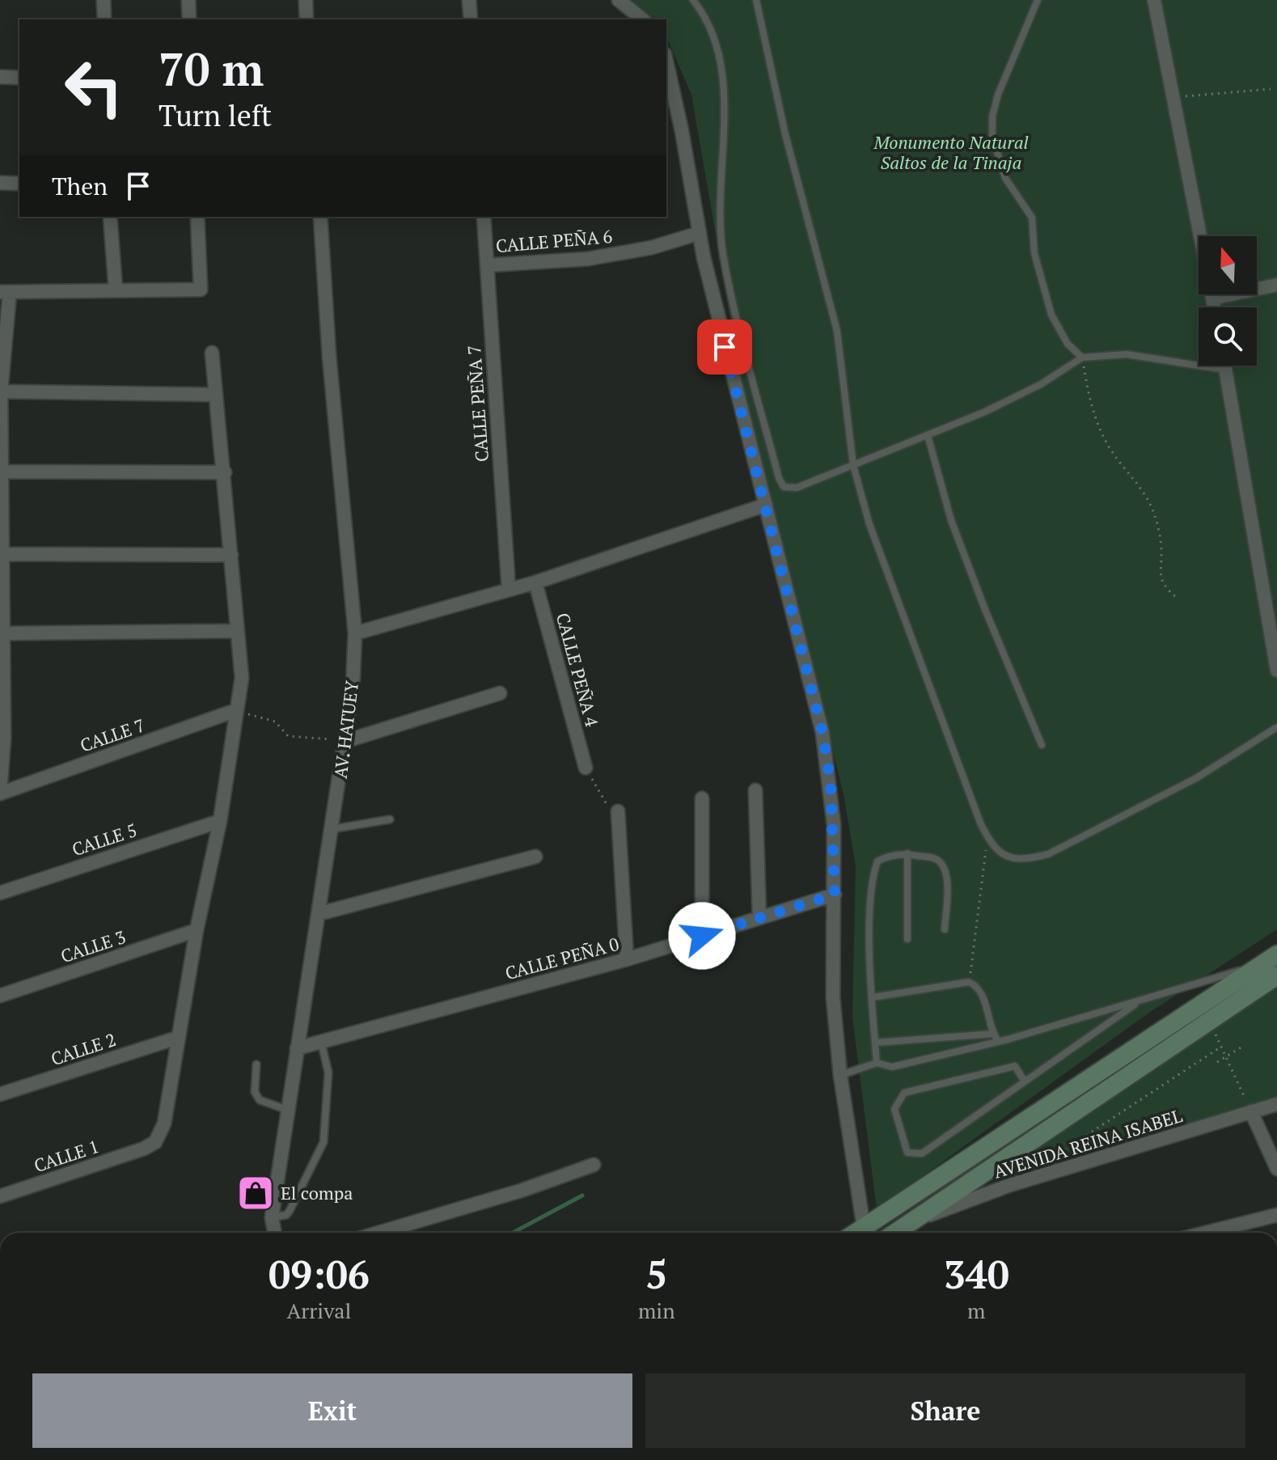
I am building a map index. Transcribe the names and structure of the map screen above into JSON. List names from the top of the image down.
{
  "streets": {
    "street": [
      "CALLE PEÑA 6",
      "CALLE PEÑA 7",
      "CALLE PEÑA 4",
      "AV. HATUEY",
      "CALLE 7",
      "CALLE 5",
      "CALLE 3",
      "CALLE PEÑA 0",
      "CALLE 2",
      "AVENIDA REINA ISABEL",
      "CALLE 1"
    ]
  },
  "crossings": [
    ["CALLE PEÑA 6", "CALLE PEÑA 7"],
    ["AV. HATUEY", "CALLE PEÑA 0"],
    ["CALLE 2", "CALLE 1"]
  ],
  "parks": ["Monumento Natural Saltos de la Tinaja"],
  "places": {
    "shop": ["El compa"]
  },
  "north": "top",
  "page": {
    "turn": ["70 m", "Turn left"],
    "then": "Then",
    "eta": [
      "09:06",
      "Arrival",
      "5",
      "min",
      "340",
      "m"
    ],
    "buttons": ["Exit", "Share"]
  }
}
